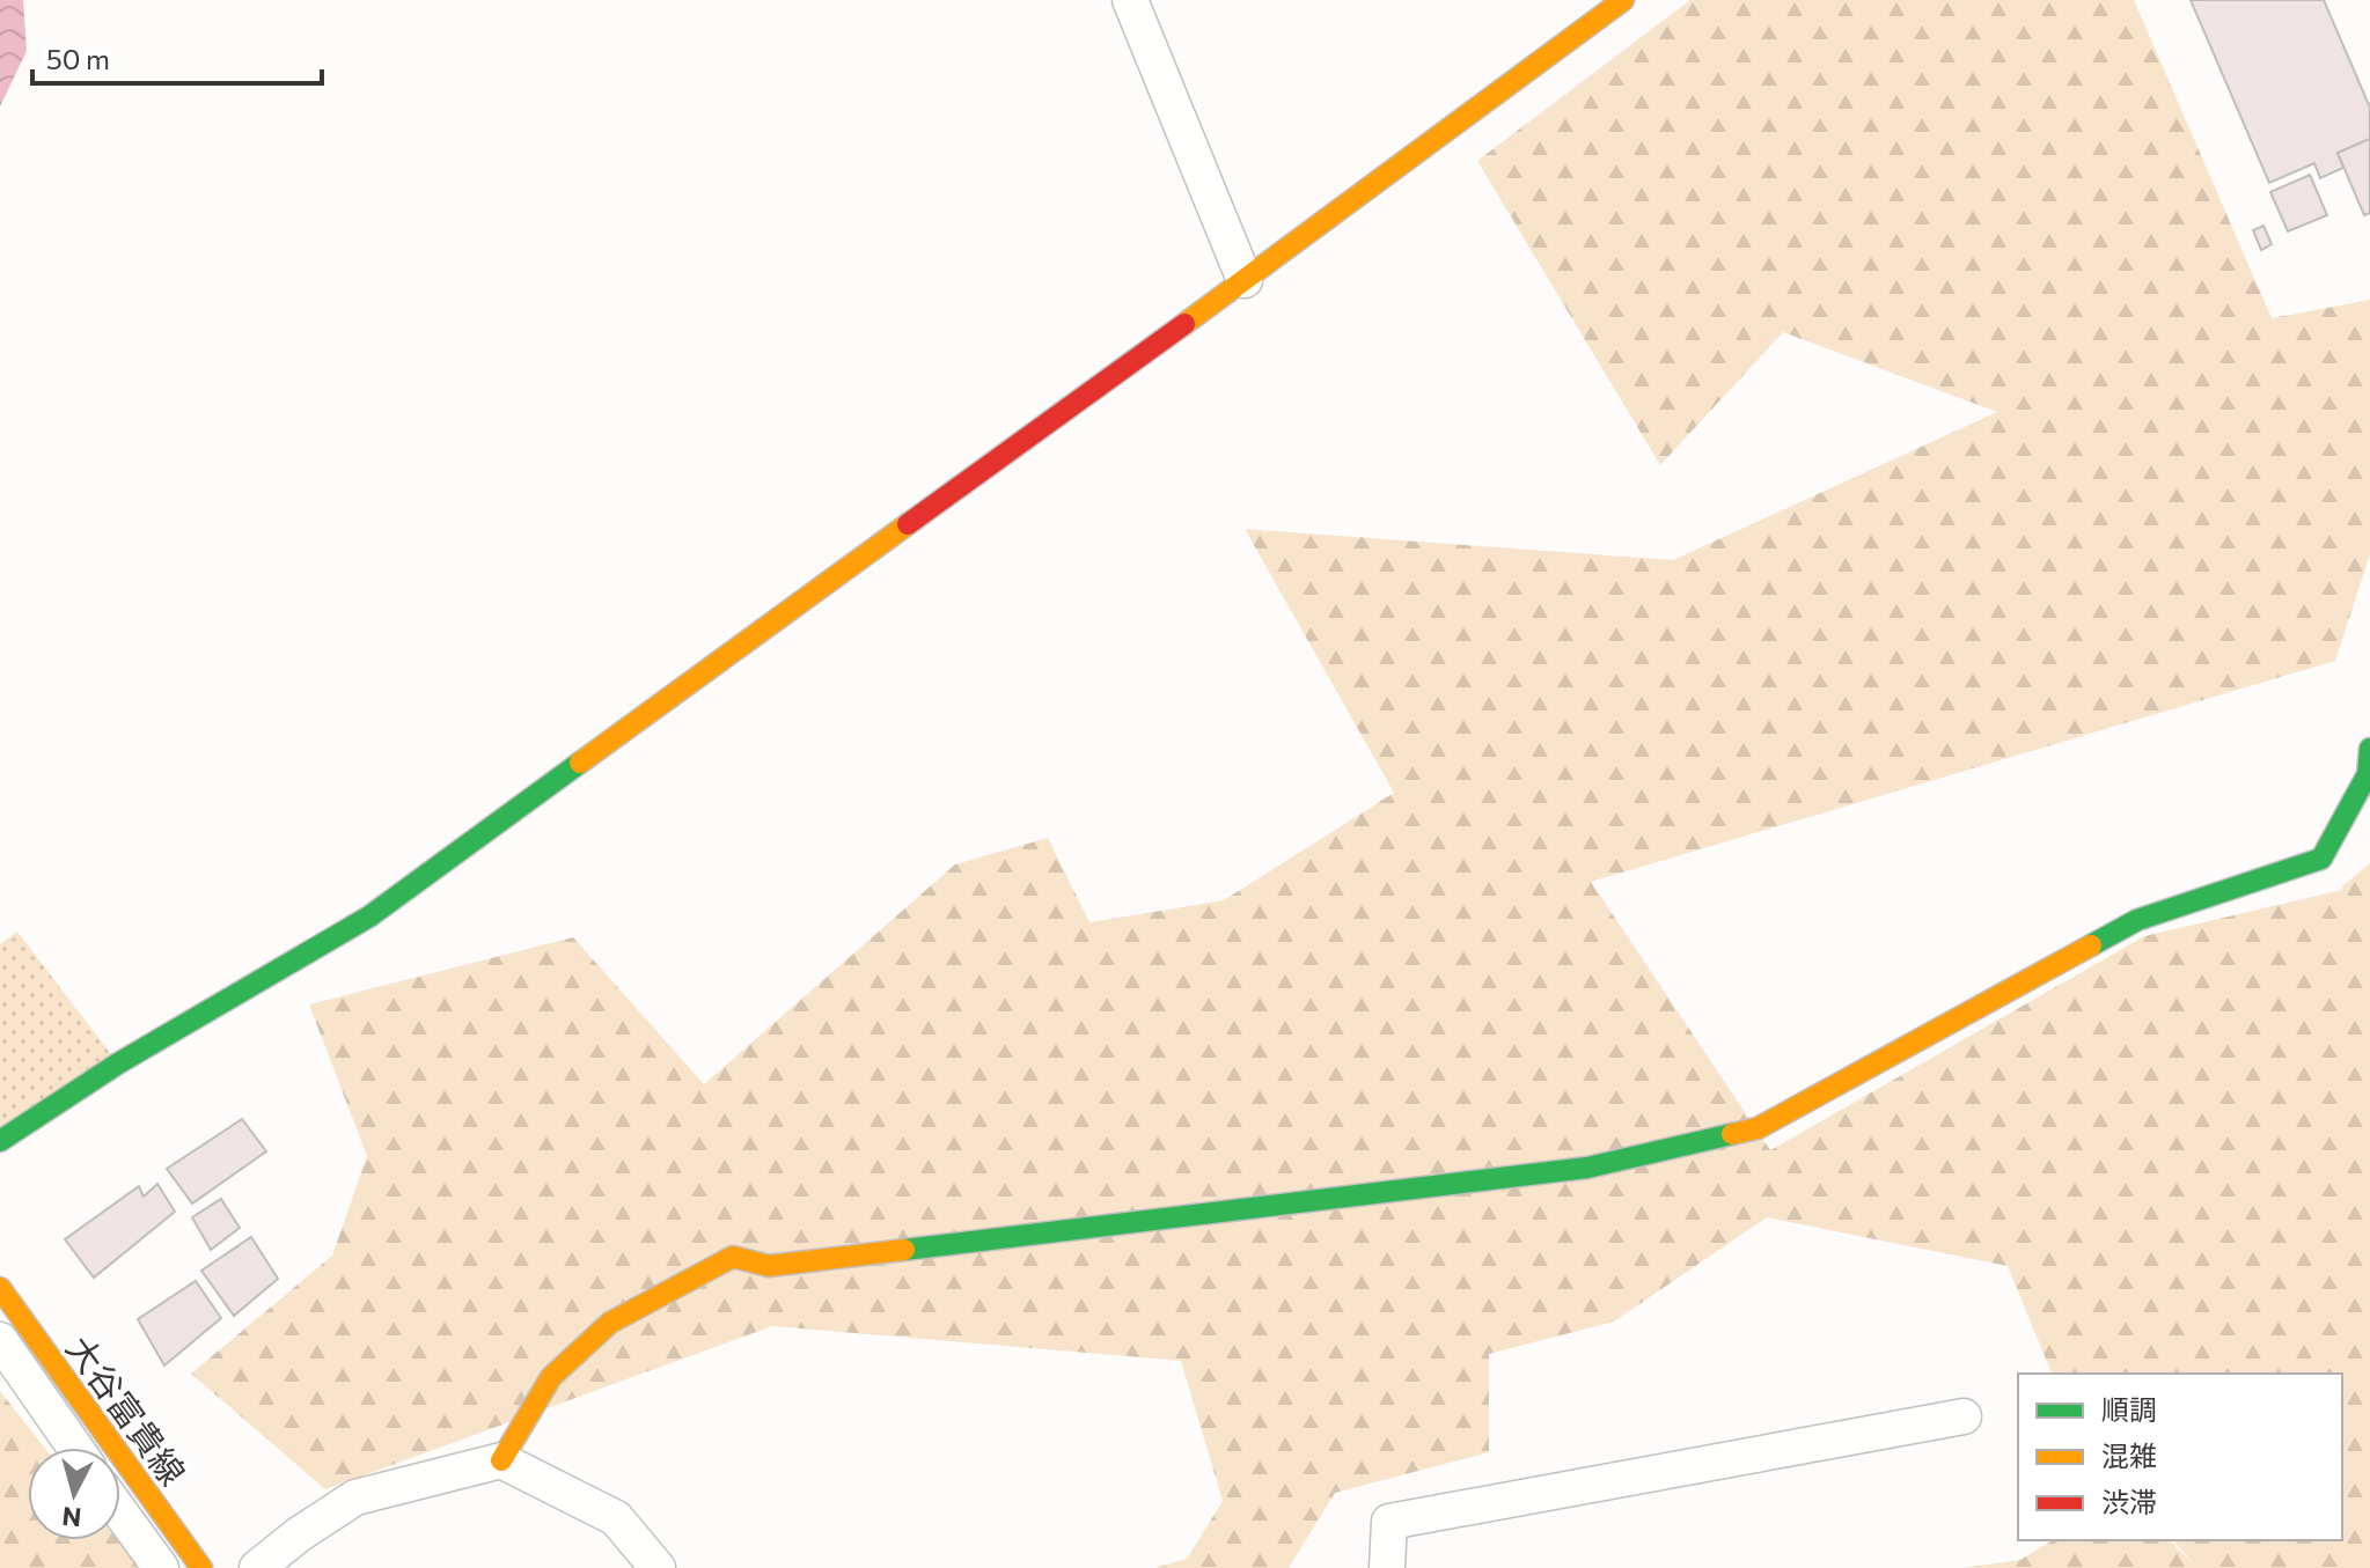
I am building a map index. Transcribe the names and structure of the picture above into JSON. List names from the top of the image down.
{
  "streets": {
    "street": ["大谷富貴線"]
  },
  "legend": ["順調", "混雑", "渋滞"],
  "scale_bar": "50 m",
  "north": "bottom"
}
